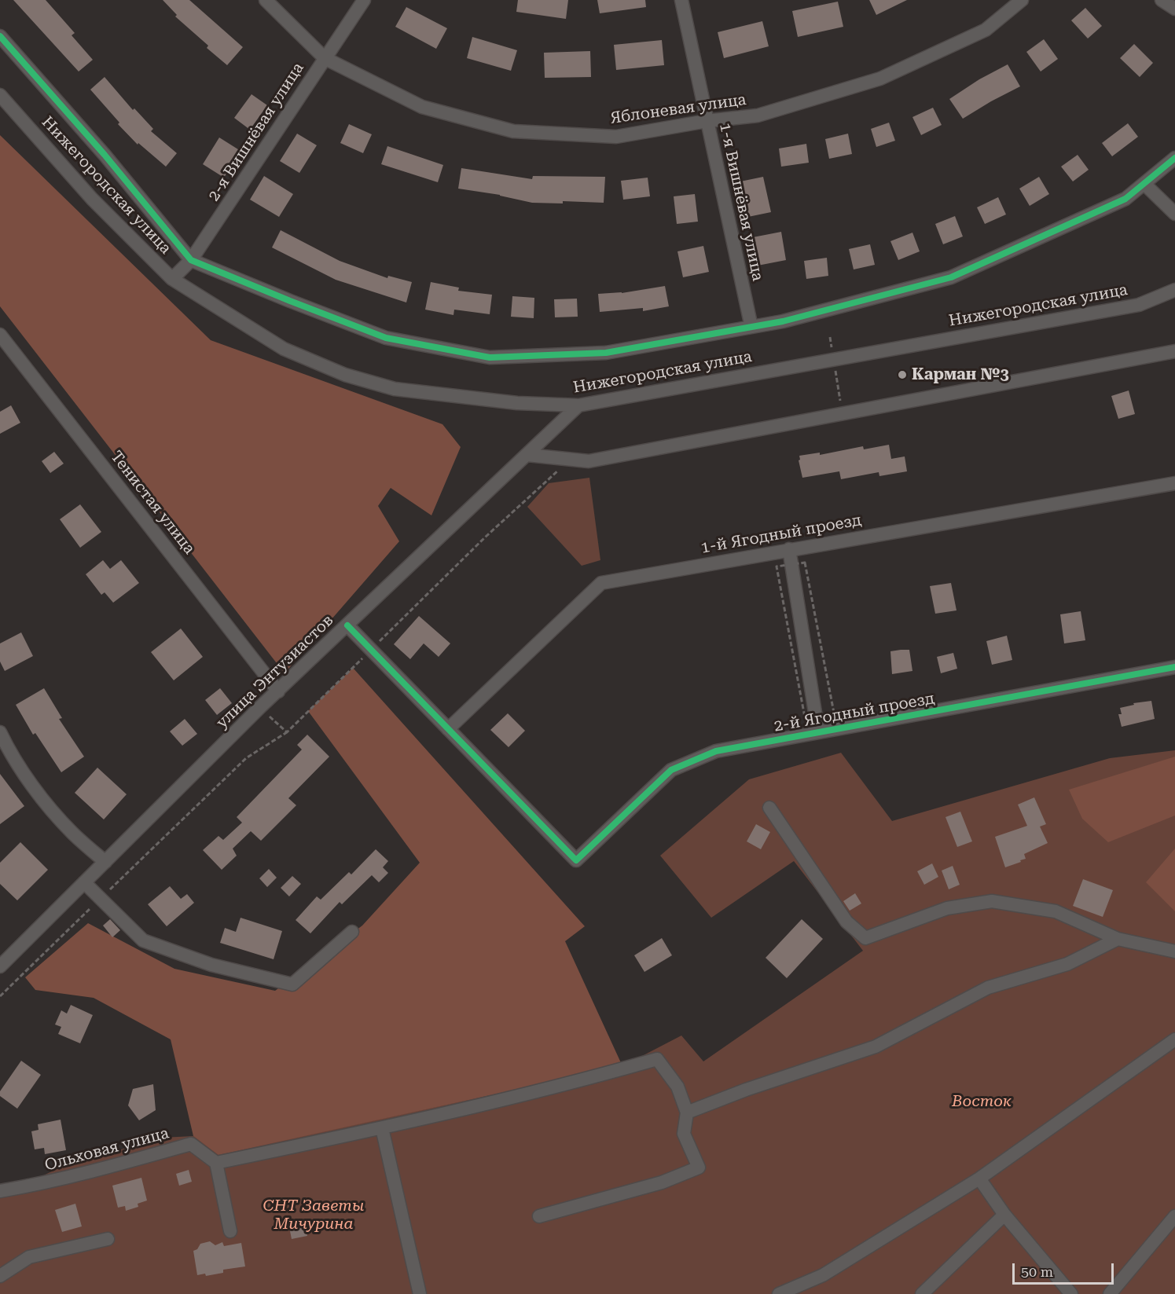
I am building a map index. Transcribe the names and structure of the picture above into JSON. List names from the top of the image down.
{
  "streets": {
    "street": [
      "Яблоневая улица",
      "2-я Вишнёвая улица",
      "Нижегородская улица",
      "1-я Вишнёвая улица",
      "Тенистая улица",
      "1-й Ягодный проезд",
      "улица Энтузиастов",
      "2-й Ягодный проезд",
      "Ольховая улица"
    ]
  },
  "crossings": [
    ["Яблоневая улица", "2-я Вишнёвая улица"],
    ["Яблоневая улица", "1-я Вишнёвая улица"],
    ["2-я Вишнёвая улица", "Нижегородская улица"],
    ["Нижегородская улица", "улица Энтузиастов"],
    ["Тенистая улица", "улица Энтузиастов"],
    ["1-й Ягодный проезд", "2-й Ягодный проезд"]
  ],
  "parks": ["Восток", "СНТ Заветы Мичурина"],
  "places": ["Карман №3"],
  "scale_bar": "50 m"
}
